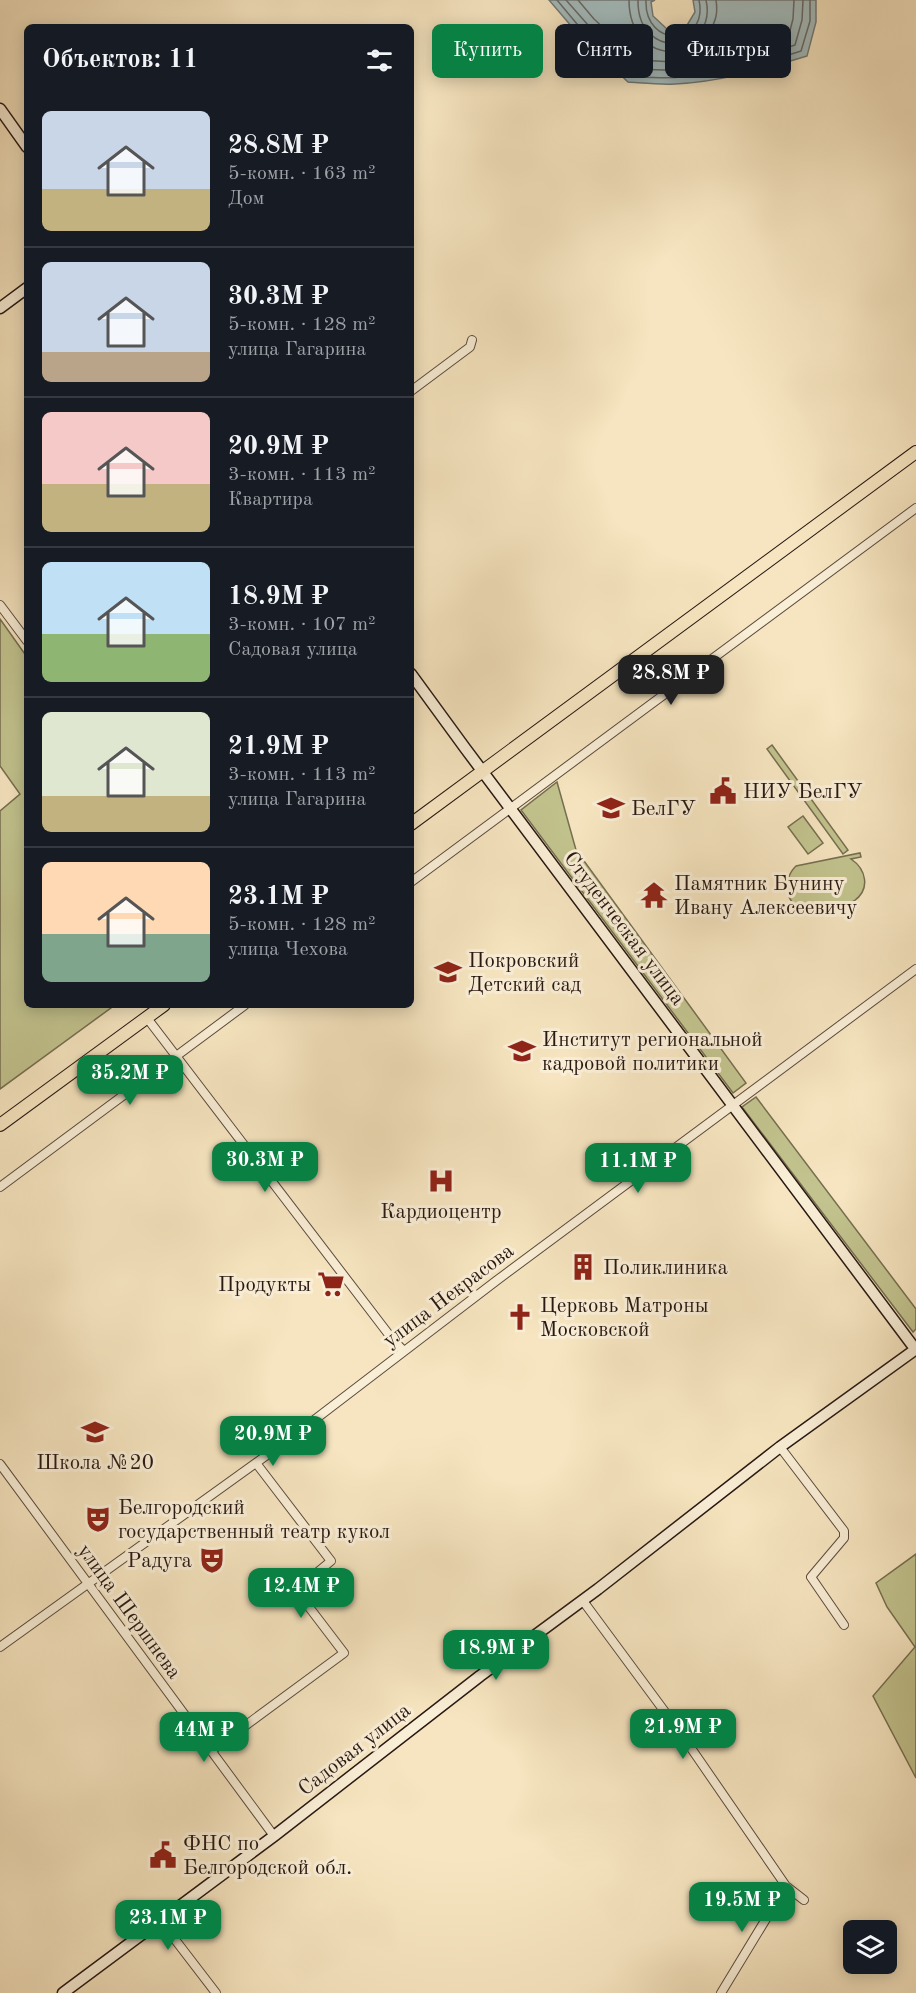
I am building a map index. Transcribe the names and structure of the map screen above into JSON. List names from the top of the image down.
{
  "streets": {
    "main road": ["Студенческая улица", "Садовая улица"],
    "street": ["улица Некрасова", "улица Шершнева"]
  },
  "crossings": [
    ["Студенческая улица", "улица Некрасова"],
    ["Студенческая улица", "Садовая улица"],
    ["улица Некрасова", "улица Шершнева"],
    ["улица Шершнева", "Садовая улица"]
  ],
  "places": {
    "public building": ["НИУ БелГУ", "ФНС по Белгородской обл."],
    "school or university": [
      "БелГУ",
      "Покровский Детский сад",
      "Институт региональной кадровой политики",
      "Школа №20"
    ],
    "temple": ["Памятник Бунину Ивану Алексеевичу"],
    "hospital": ["Кардиоцентр"],
    "building": ["Поликлиника"],
    "supermarket": ["Продукты"],
    "church": ["Церковь Матроны Московской"],
    "theatre": ["Белгородский государственный театр кукол", "Радуга"]
  },
  "page": {
    "chip": ["Купить", "Снять", "Фильтры"],
    "heading": "Объектов: 11",
    "list": [
      {
        "name": "28.8M ₽",
        "note": "5-комн. · 163 m² · Дом"
      },
      {
        "name": "30.3M ₽",
        "note": "5-комн. · 128 m² · улица Гагарина"
      },
      {
        "name": "20.9M ₽",
        "note": "3-комн. · 113 m² · Квартира"
      },
      {
        "name": "18.9M ₽",
        "note": "3-комн. · 107 m² · Садовая улица"
      },
      {
        "name": "21.9M ₽",
        "note": "3-комн. · 113 m² · улица Гагарина"
      },
      {
        "name": "23.1M ₽",
        "note": "5-комн. · 128 m² · улица Чехова"
      }
    ],
    "price": [
      "28.8M ₽",
      "35.2M ₽",
      "30.3M ₽",
      "11.1M ₽",
      "20.9M ₽",
      "12.4M ₽",
      "18.9M ₽",
      "21.9M ₽",
      "44M ₽",
      "19.5M ₽",
      "23.1M ₽"
    ]
  }
}
